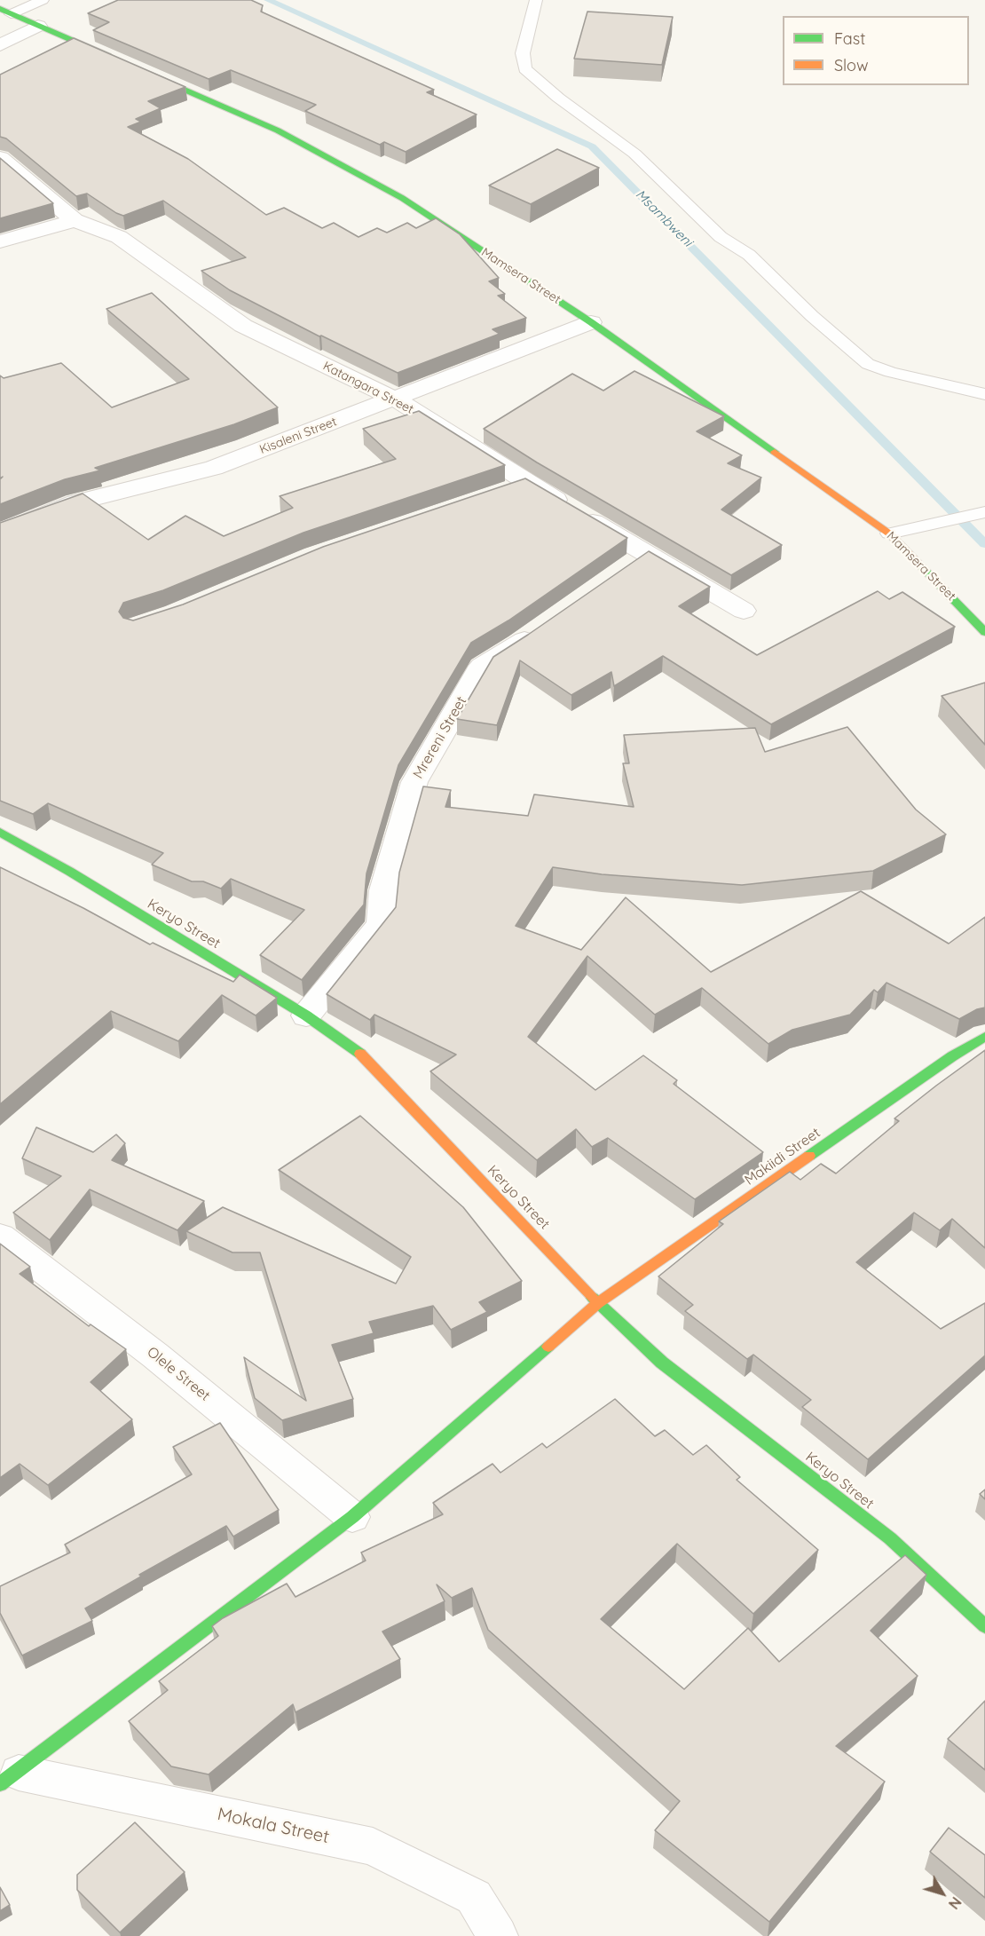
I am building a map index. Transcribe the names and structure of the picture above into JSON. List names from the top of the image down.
{
  "streets": {
    "street": [
      "Mamsera Street",
      "Katangara Street",
      "Kisaleni Street",
      "Mrereni Street",
      "Keryo Street",
      "Makiidi Street",
      "Olele Street",
      "Mokala Street"
    ]
  },
  "crossings": [
    ["Mamsera Street", "Kisaleni Street"],
    ["Katangara Street", "Kisaleni Street"],
    ["Mrereni Street", "Keryo Street"],
    ["Keryo Street", "Makiidi Street"],
    ["Makiidi Street", "Olele Street"],
    ["Makiidi Street", "Mokala Street"]
  ],
  "water": ["Msambweni"],
  "legend": ["Fast", "Slow"],
  "north": "bottom right"
}
